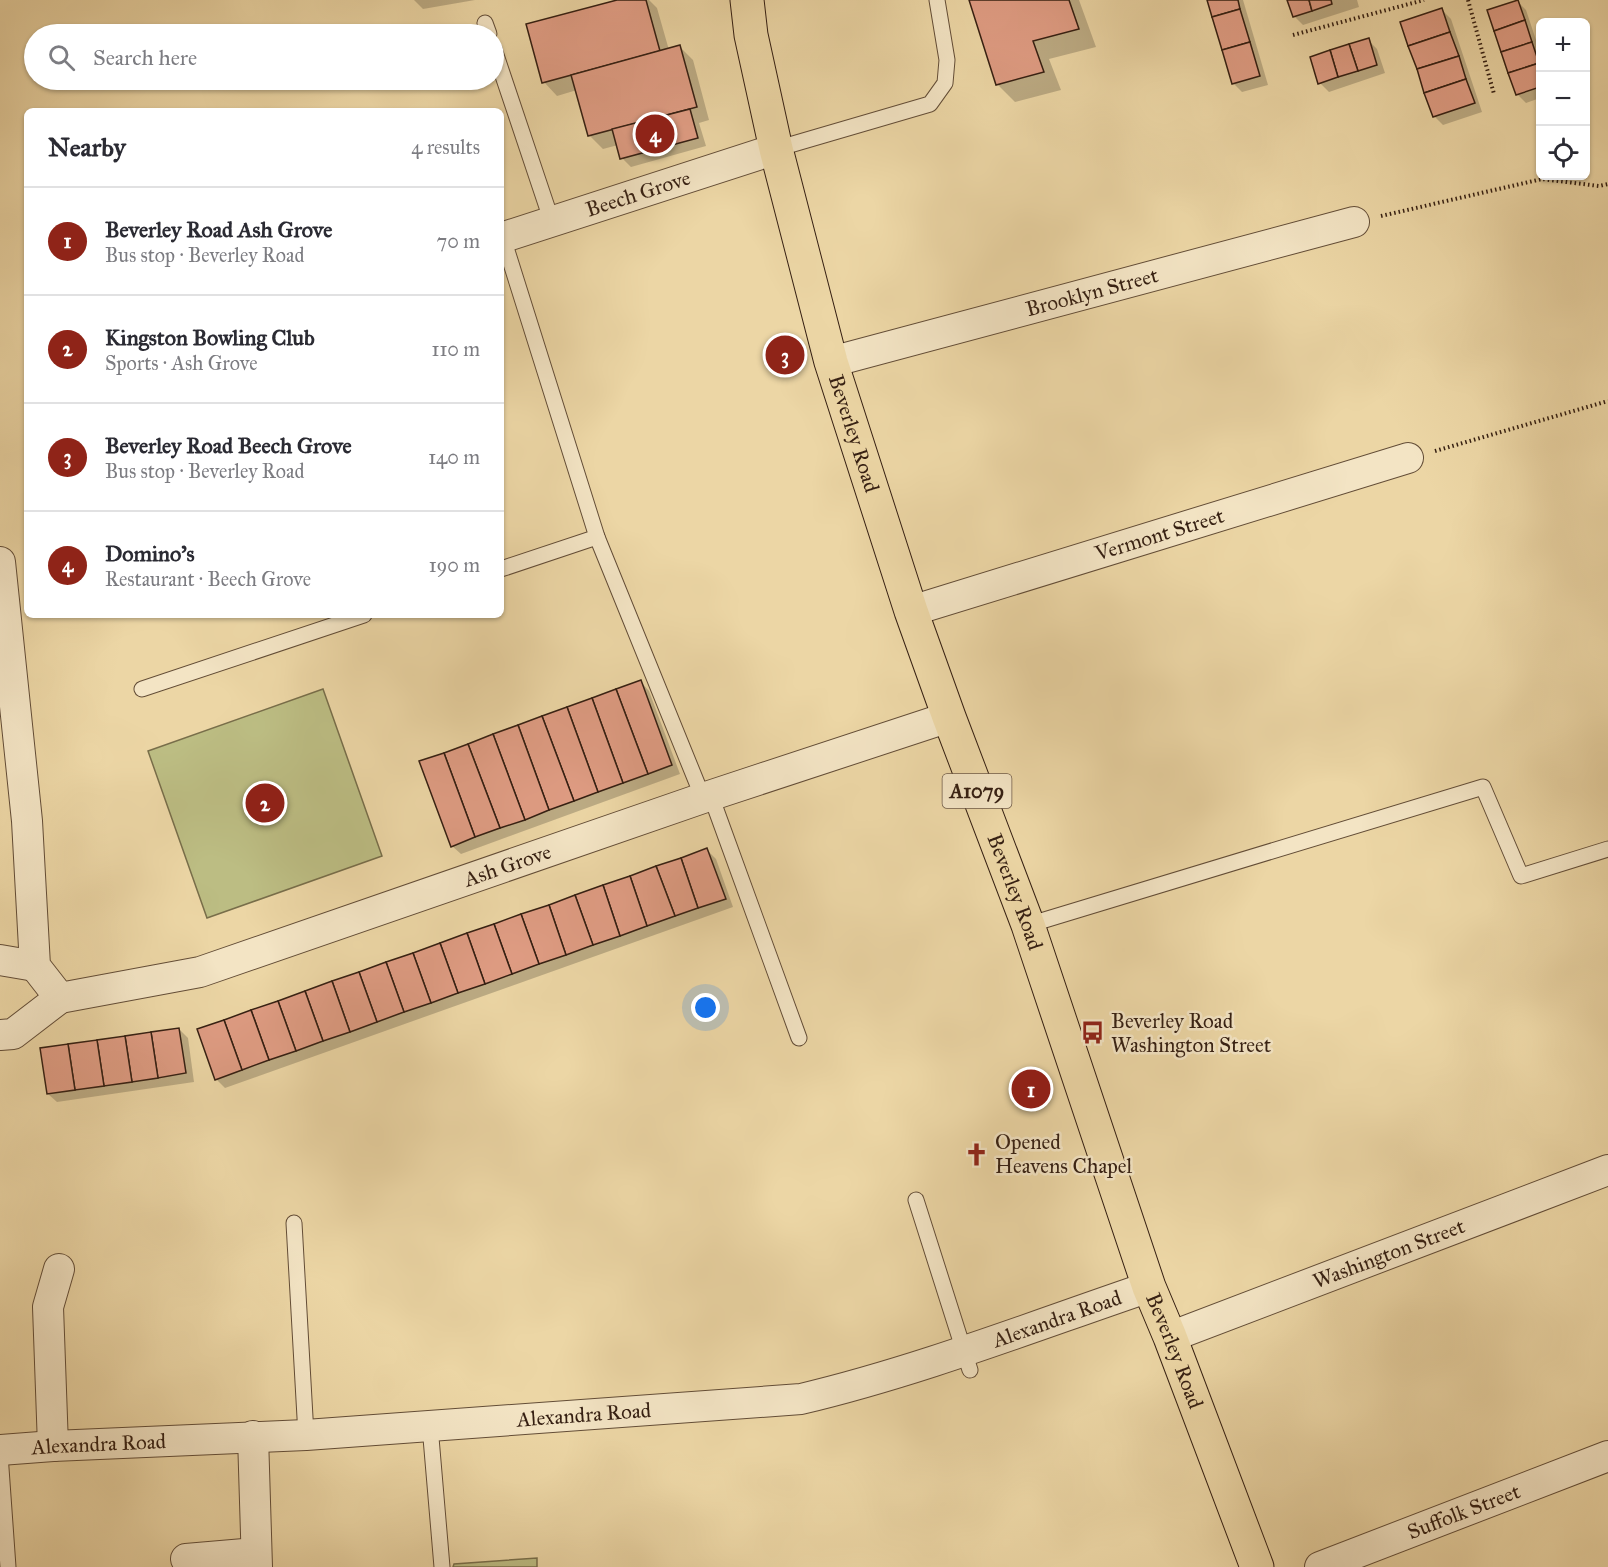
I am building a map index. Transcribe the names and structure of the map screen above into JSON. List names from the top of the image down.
{
  "streets": {
    "main road": ["Beverley Road", "A1079"],
    "street": [
      "Beech Grove",
      "Brooklyn Street",
      "Vermont Street",
      "Ash Grove",
      "Washington Street",
      "Alexandra Road",
      "Suffolk Street"
    ]
  },
  "crossings": [
    ["Beech Grove", "Beverley Road"],
    ["Brooklyn Street", "Beverley Road"],
    ["Beverley Road", "Vermont Street"],
    ["Beverley Road", "Ash Grove"],
    ["Beverley Road", "Washington Street"],
    ["Beverley Road", "Alexandra Road"]
  ],
  "places": {
    "bus stop": ["Beverley Road Washington Street"],
    "church": ["Opened Heavens Chapel"]
  },
  "page": {
    "map_buttons": ["+", "−"],
    "search": "Search here",
    "heading": ["Nearby", "4 results"],
    "pins": [
      "4",
      "3",
      "2",
      "1"
    ],
    "list": [
      {
        "mark": "1",
        "name": "Beverley Road Ash Grove",
        "note": "Bus stop · Beverley Road",
        "value": "70 m"
      },
      {
        "mark": "2",
        "name": "Kingston Bowling Club",
        "note": "Sports · Ash Grove",
        "value": "110 m"
      },
      {
        "mark": "3",
        "name": "Beverley Road Beech Grove",
        "note": "Bus stop · Beverley Road",
        "value": "140 m"
      },
      {
        "mark": "4",
        "name": "Domino's",
        "note": "Restaurant · Beech Grove",
        "value": "190 m"
      }
    ]
  }
}
